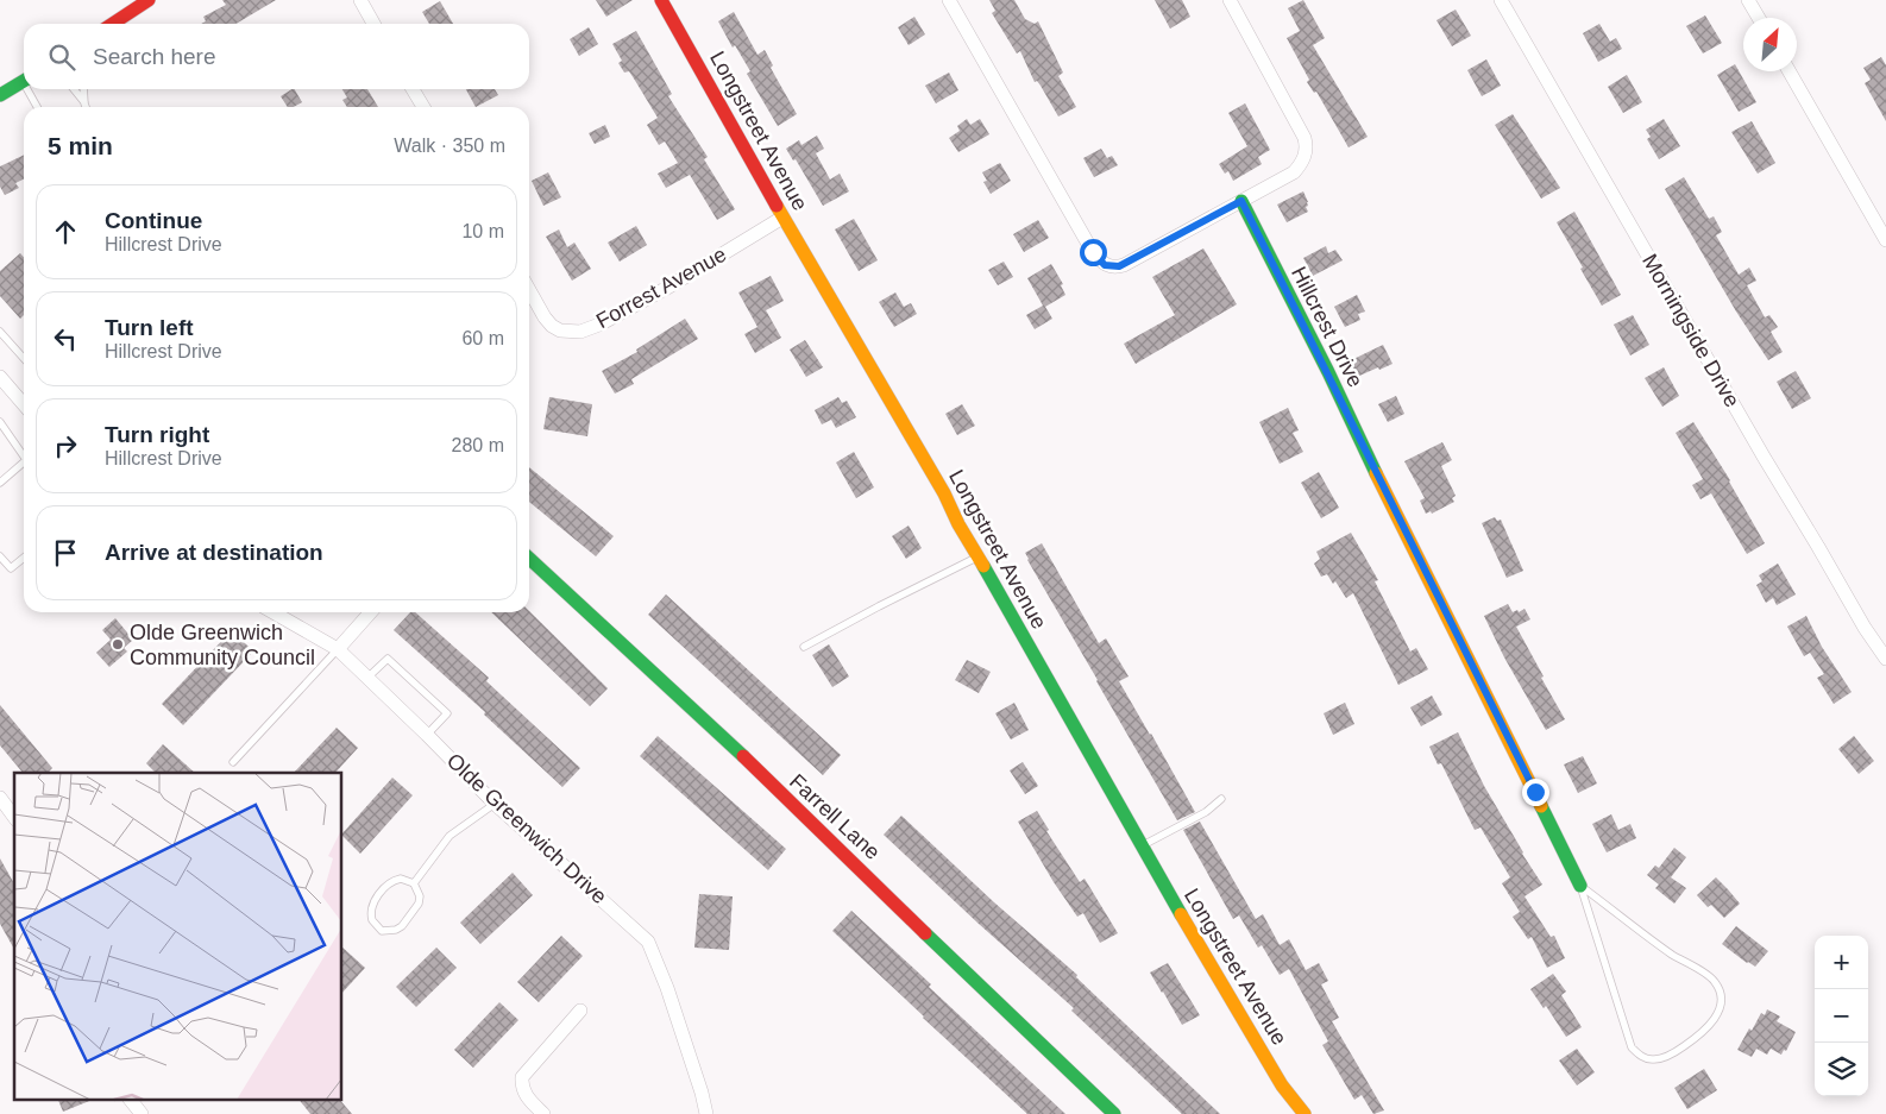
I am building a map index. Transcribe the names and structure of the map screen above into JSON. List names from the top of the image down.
{
  "streets": {
    "street": [
      "Longstreet Avenue",
      "Forrest Avenue",
      "Hillcrest Drive",
      "Morningside Drive",
      "Farrell Lane",
      "Olde Greenwich Drive"
    ]
  },
  "crossings": [
    ["Longstreet Avenue", "Forrest Avenue"]
  ],
  "places": ["Olde Greenwich Community Council"],
  "north": "top right",
  "page": {
    "search": "Search here",
    "heading": ["5 min", "Walk · 350 m"],
    "list": [
      ["Continue", "Hillcrest Drive", "10 m"],
      ["Turn left", "Hillcrest Drive", "60 m"],
      ["Turn right", "Hillcrest Drive", "280 m"],
      "Arrive at destination"
    ],
    "map_buttons": ["+", "−"]
  }
}
